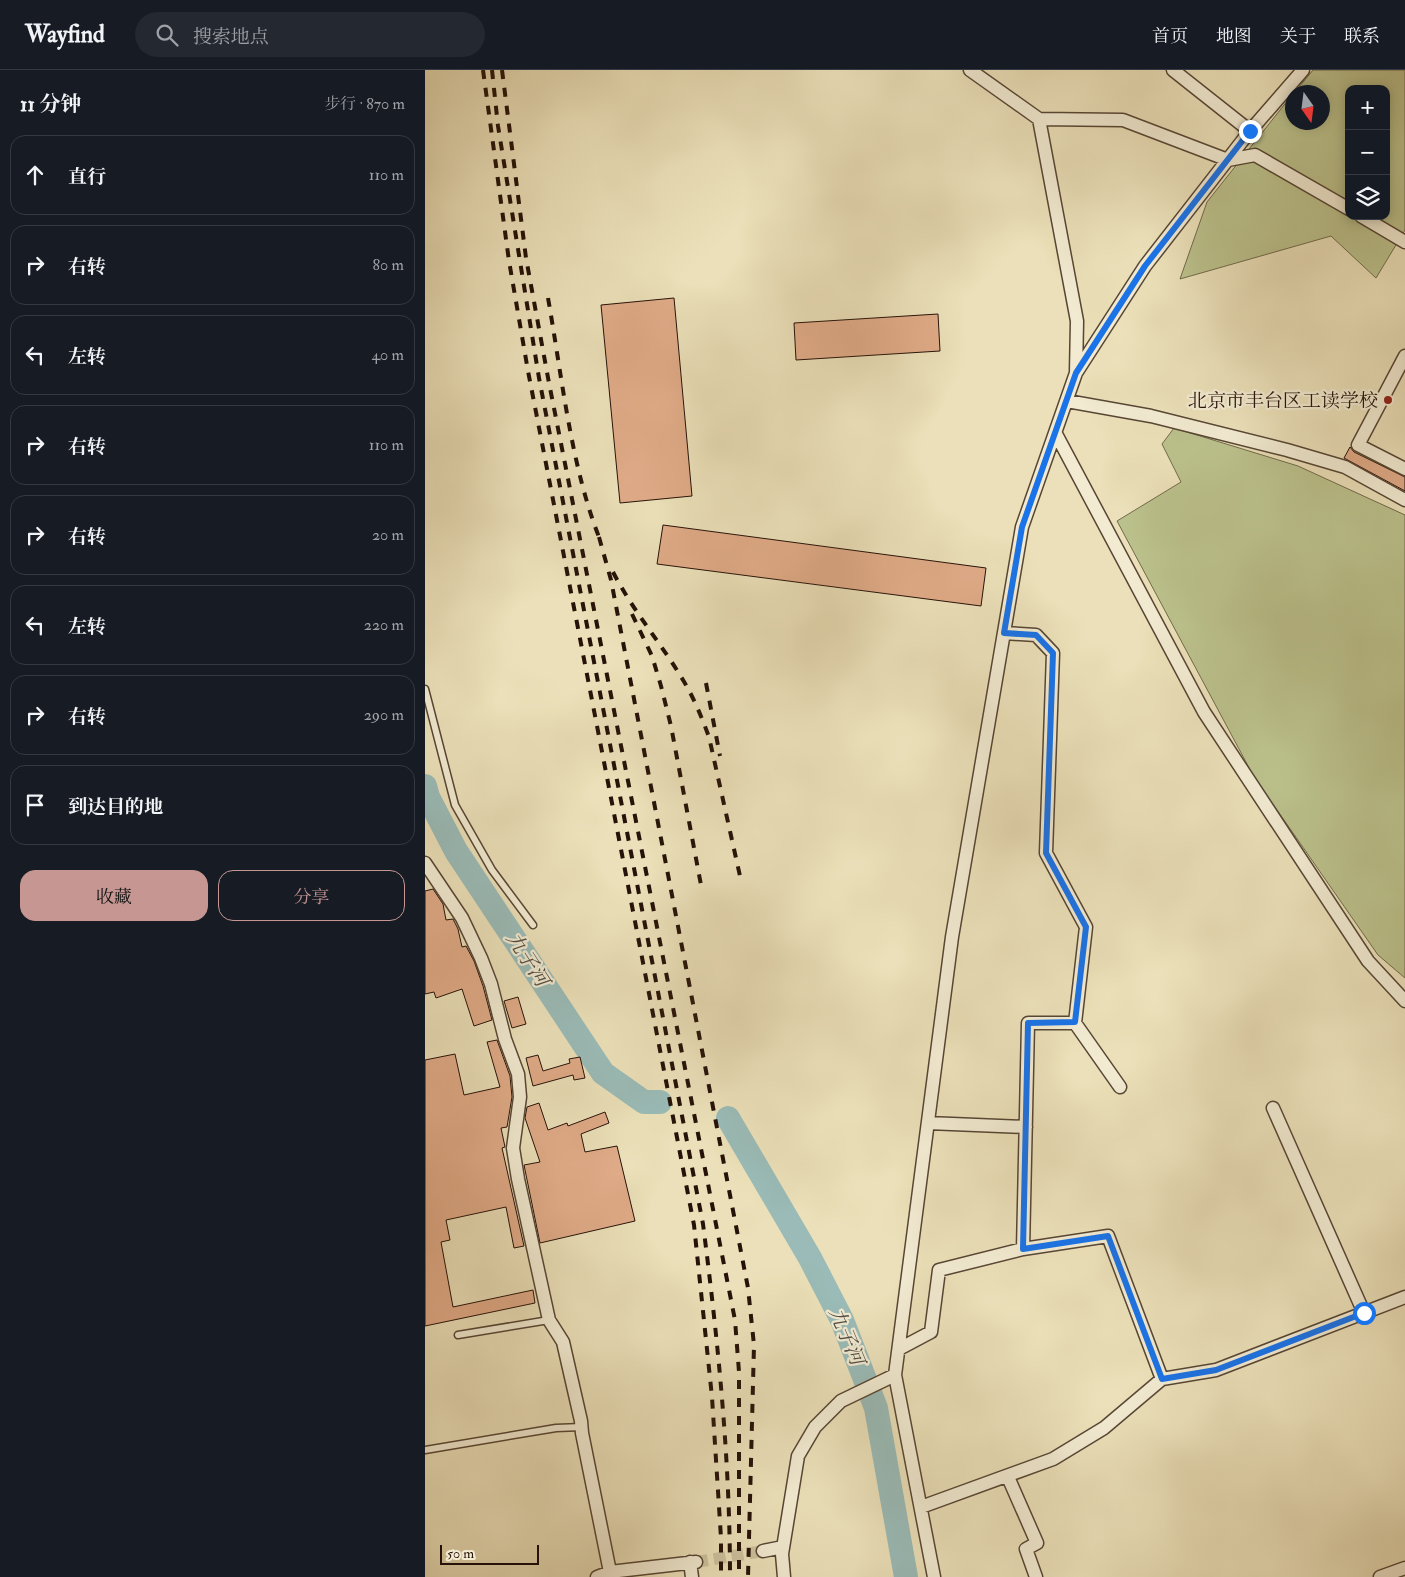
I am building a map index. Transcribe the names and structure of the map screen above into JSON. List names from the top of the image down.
{
  "water": ["九子河"],
  "places": ["北京市丰台区工读学校"],
  "scale_bar": "50 m",
  "north": "bottom",
  "page": {
    "header": "Wayfind",
    "search": "搜索地点",
    "nav": [
      "首页",
      "地图",
      "关于",
      "联系"
    ],
    "heading": ["11 分钟", "步行 · 870 m"],
    "map_buttons": ["+", "−"],
    "list": [
      ["直行", "110 m"],
      ["右转", "80 m"],
      ["左转", "40 m"],
      ["右转", "110 m"],
      ["右转", "20 m"],
      ["左转", "220 m"],
      ["右转", "290 m"],
      "到达目的地"
    ],
    "buttons": ["收藏", "分享"],
    "scale": "50 m"
  }
}
